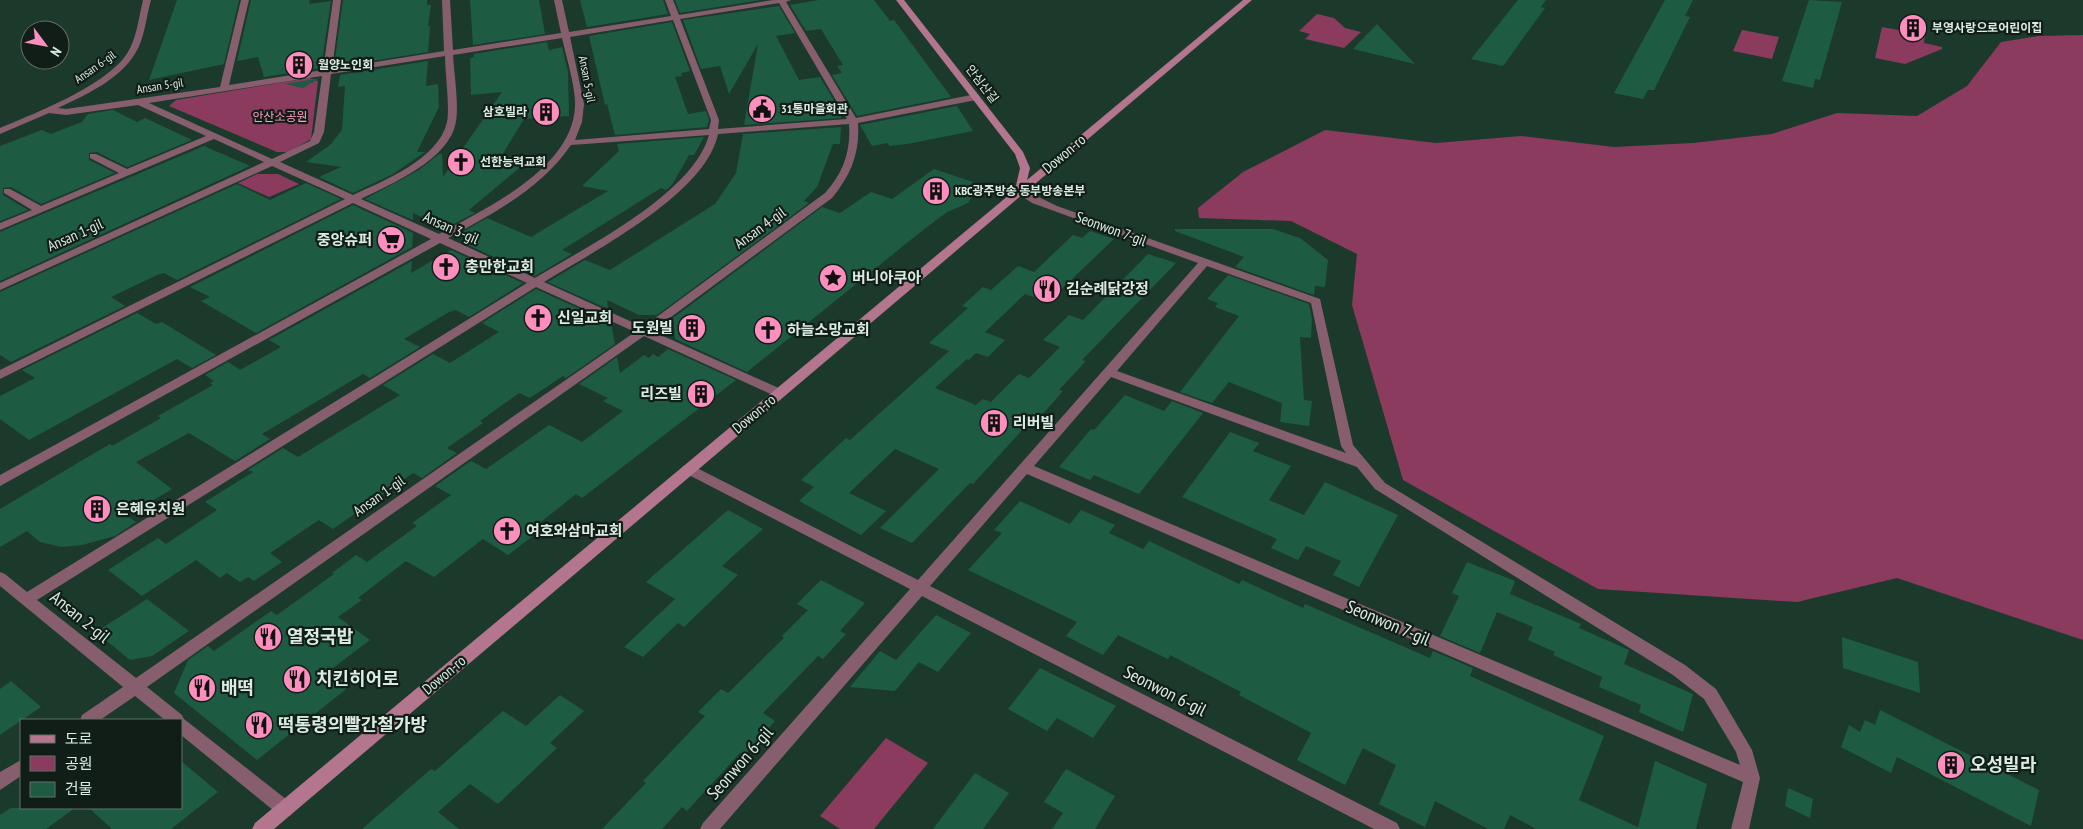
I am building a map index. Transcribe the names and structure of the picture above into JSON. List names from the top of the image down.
{
  "streets": {
    "street": [
      "Ansan 6-gil",
      "Ansan 5-gil",
      "안심산길",
      "Dowon-ro",
      "Ansan 3-gil",
      "Ansan 4-gil",
      "Seonwon 7-gil",
      "Ansan 1-gil",
      "Ansan 2-gil",
      "Seonwon 6-gil"
    ]
  },
  "crossings": [
    ["Ansan 6-gil", "Ansan 5-gil"],
    ["Ansan 5-gil", "Ansan 3-gil"],
    ["Ansan 5-gil", "Ansan 4-gil"],
    ["안심산길", "Dowon-ro"],
    ["안심산길", "Seonwon 7-gil"],
    ["Dowon-ro", "Ansan 3-gil"],
    ["Dowon-ro", "Seonwon 7-gil"],
    ["Dowon-ro", "Seonwon 6-gil"],
    ["Ansan 3-gil", "Ansan 4-gil"],
    ["Ansan 3-gil", "Ansan 1-gil"],
    ["Ansan 4-gil", "Ansan 1-gil"],
    ["Ansan 1-gil", "Ansan 2-gil"]
  ],
  "parks": ["안산소공원"],
  "places": {
    "building": [
      "부영사랑으로어린이집",
      "월양노인회",
      "삼호빌라",
      "KBC광주방송 동부방송본부",
      "도원빌",
      "리즈빌",
      "리버빌",
      "은혜유치원",
      "오성빌라"
    ],
    "public building": ["31통마을회관"],
    "church": [
      "선한능력교회",
      "충만한교회",
      "신일교회",
      "하늘소망교회",
      "여호와삼마교회"
    ],
    "supermarket": ["중앙슈퍼"],
    "place": ["버니아쿠아"],
    "restaurant": [
      "김순례닭강정",
      "열정국밥",
      "치킨히어로",
      "배떡",
      "떡통령의빨간철가방"
    ]
  },
  "legend": ["도로", "공원", "건물"],
  "north": "bottom right"
}
